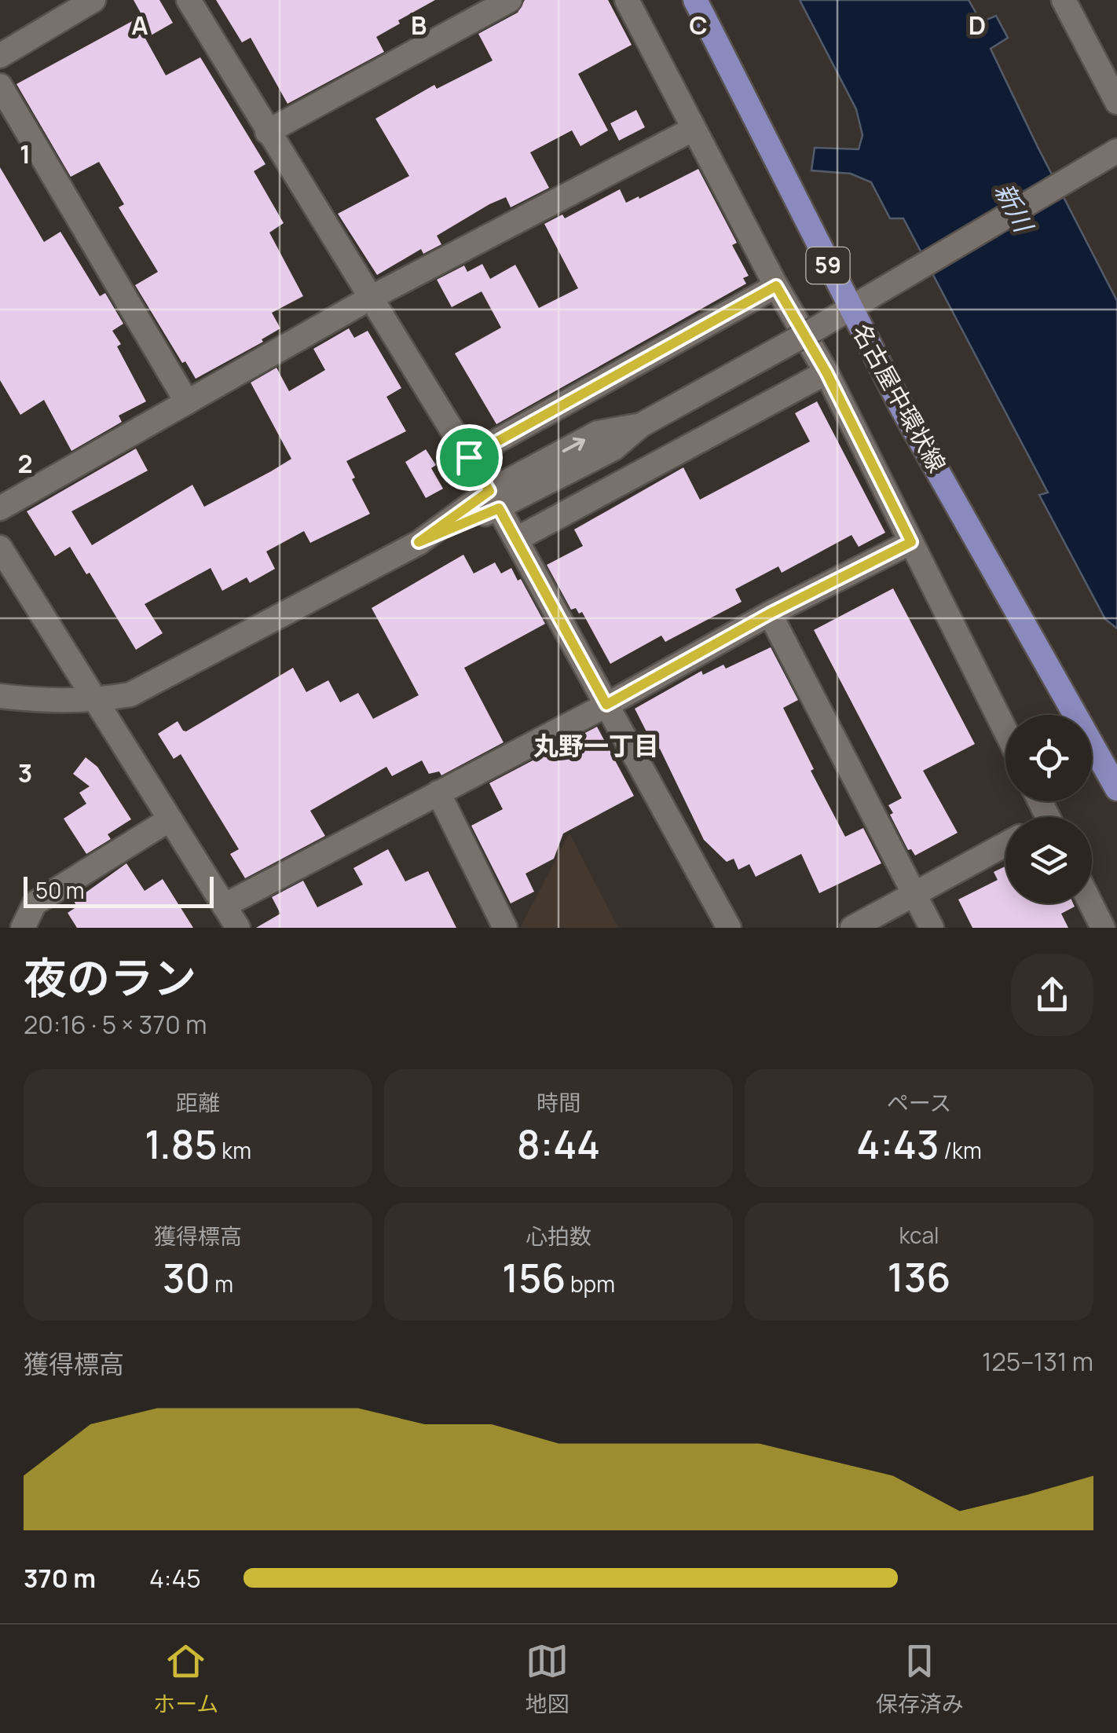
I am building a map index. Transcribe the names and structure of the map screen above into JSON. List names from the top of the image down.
{
  "streets": {
    "main road": ["59", "名古屋中環状線"]
  },
  "districts": ["丸野一丁目"],
  "water": ["新川"],
  "scale_bar": "50 m",
  "page": {
    "scale": "50 m",
    "heading": ["夜のラン", "20:16 · 5 × 370 m"],
    "stats": [
      ["距離", "1.85 km"],
      ["時間", "8:44"],
      ["ペース", "4:43 /km"],
      ["獲得標高", "30 m"],
      ["心拍数", "156 bpm"],
      ["kcal", "136"]
    ],
    "chart": ["獲得標高", "125–131 m"],
    "list": [
      {
        "name": "370 m",
        "note": "4:45"
      }
    ],
    "tabs": ["ホーム", "地図", "保存済み"]
  },
  "grid": {
    "columns": [
      "A",
      "B",
      "C",
      "D"
    ],
    "rows": ["1", "2", "3"]
  }
}
